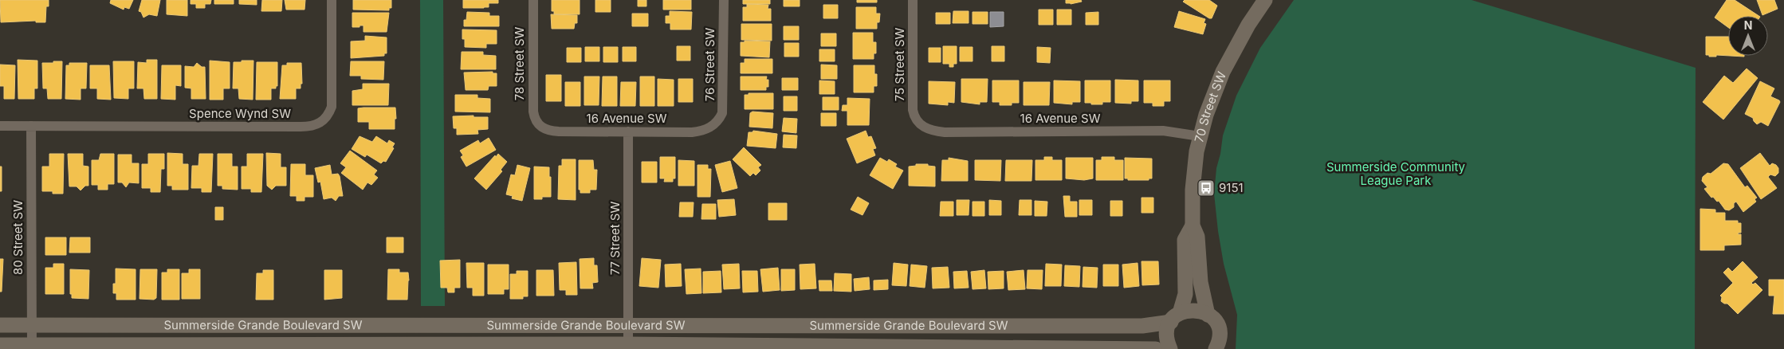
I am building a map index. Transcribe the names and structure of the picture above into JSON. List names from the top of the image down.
{
  "streets": {
    "street": [
      "78 Street SW",
      "76 Street SW",
      "75 Street SW",
      "70 Street SW",
      "Spence Wynd SW",
      "16 Avenue SW",
      "80 Street SW",
      "77 Street SW",
      "Summerside Grande Boulevard SW"
    ]
  },
  "crossings": [
    ["78 Street SW", "16 Avenue SW"],
    ["76 Street SW", "16 Avenue SW"],
    ["75 Street SW", "16 Avenue SW"],
    ["70 Street SW", "16 Avenue SW"],
    ["70 Street SW", "Summerside Grande Boulevard SW"],
    ["Spence Wynd SW", "80 Street SW"],
    ["16 Avenue SW", "77 Street SW"],
    ["80 Street SW", "Summerside Grande Boulevard SW"],
    ["77 Street SW", "Summerside Grande Boulevard SW"]
  ],
  "parks": ["Summerside Community League Park"],
  "places": {
    "bus stop": ["9151"]
  },
  "north": "top"
}
